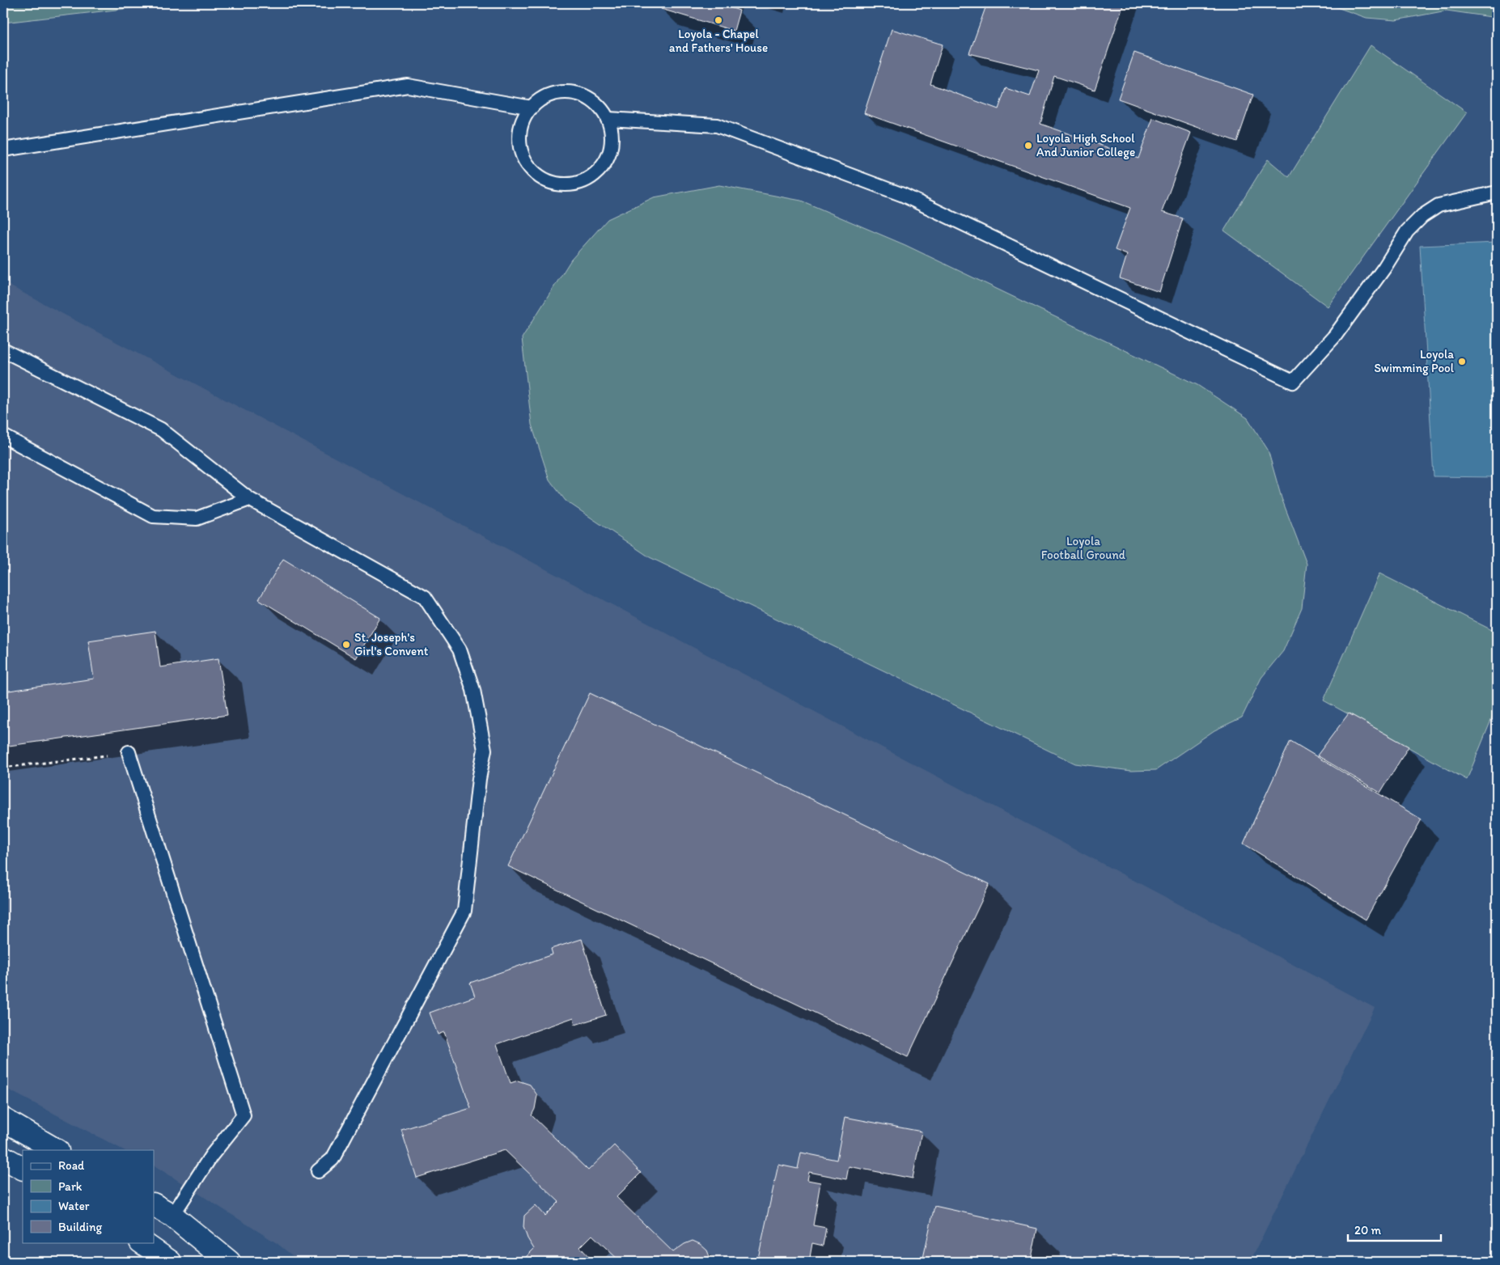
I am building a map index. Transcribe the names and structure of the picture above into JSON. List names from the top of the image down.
{
  "parks": ["Loyola Football Ground"],
  "places": [
    "Loyola - Chapel and Fathers' House",
    "Loyola High School And Junior College",
    "Loyola Swimming Pool",
    "St. Joseph's Girl's Convent"
  ],
  "legend": [
    "Road",
    "Park",
    "Water",
    "Building"
  ],
  "scale_bar": "20 m"
}
